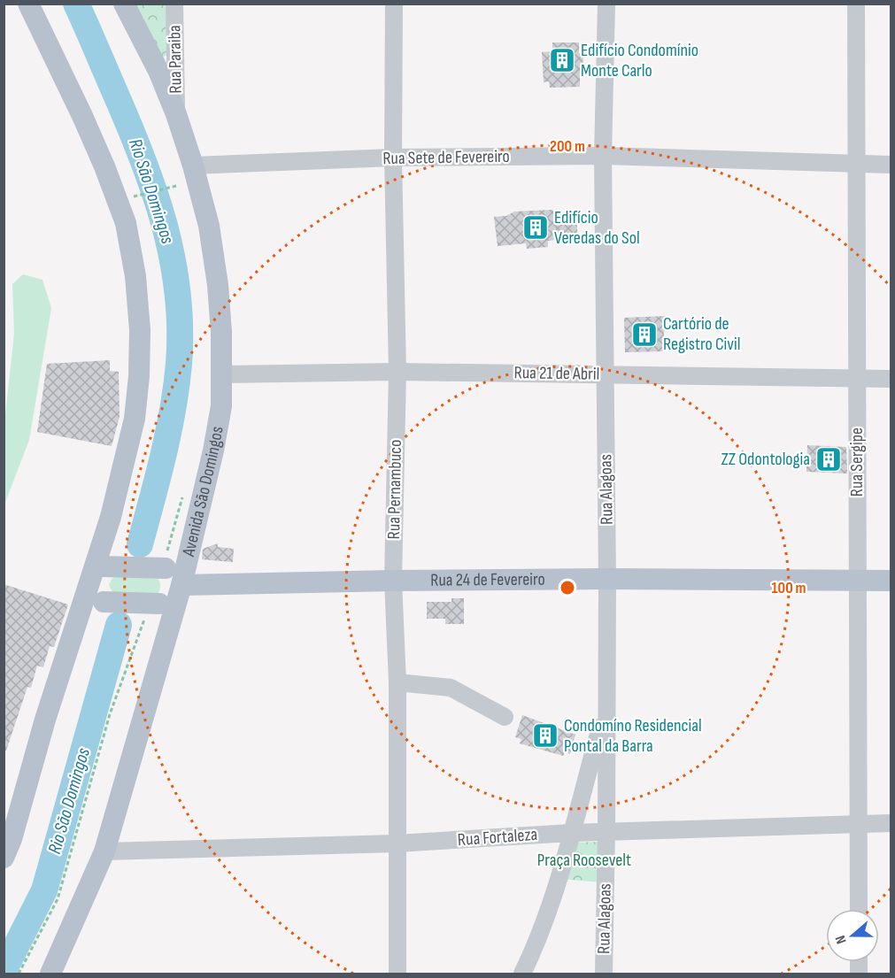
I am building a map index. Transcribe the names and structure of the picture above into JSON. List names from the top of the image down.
{
  "streets": {
    "main road": ["Avenida São Domingos", "Rua 24 de Fevereiro"],
    "street": [
      "Rua Paraiba",
      "Rua Sete de Fevereiro",
      "Rua 21 de Abril",
      "Rua Sergipe",
      "Rua Pernambuco",
      "Rua Alagoas",
      "Rua Fortaleza"
    ]
  },
  "crossings": [
    ["Rua Paraiba", "Avenida São Domingos"],
    ["Rua Sete de Fevereiro", "Rua Sergipe"],
    ["Rua Sete de Fevereiro", "Rua Pernambuco"],
    ["Rua Sete de Fevereiro", "Rua Alagoas"],
    ["Rua Sete de Fevereiro", "Avenida São Domingos"],
    ["Rua 21 de Abril", "Rua Sergipe"],
    ["Rua 21 de Abril", "Rua Pernambuco"],
    ["Rua 21 de Abril", "Rua Alagoas"],
    ["Rua 21 de Abril", "Avenida São Domingos"],
    ["Rua Sergipe", "Rua 24 de Fevereiro"],
    ["Rua Sergipe", "Rua Fortaleza"],
    ["Rua Pernambuco", "Rua 24 de Fevereiro"],
    ["Rua Pernambuco", "Rua Fortaleza"],
    ["Rua Alagoas", "Rua 24 de Fevereiro"],
    ["Rua Alagoas", "Rua Fortaleza"],
    ["Avenida São Domingos", "Rua 24 de Fevereiro"],
    ["Avenida São Domingos", "Rua Fortaleza"]
  ],
  "water": ["Rio São Domingos"],
  "parks": ["Praça Roosevelt"],
  "places": {
    "building": [
      "Edifício Condomínio Monte Carlo",
      "Edifício Veredas do Sol",
      "Cartório de Registro Civil",
      "ZZ Odontologia",
      "Condomíno Residencial Pontal da Barra"
    ]
  },
  "north": "left",
  "rings": ["200 m", "100 m"]
}
